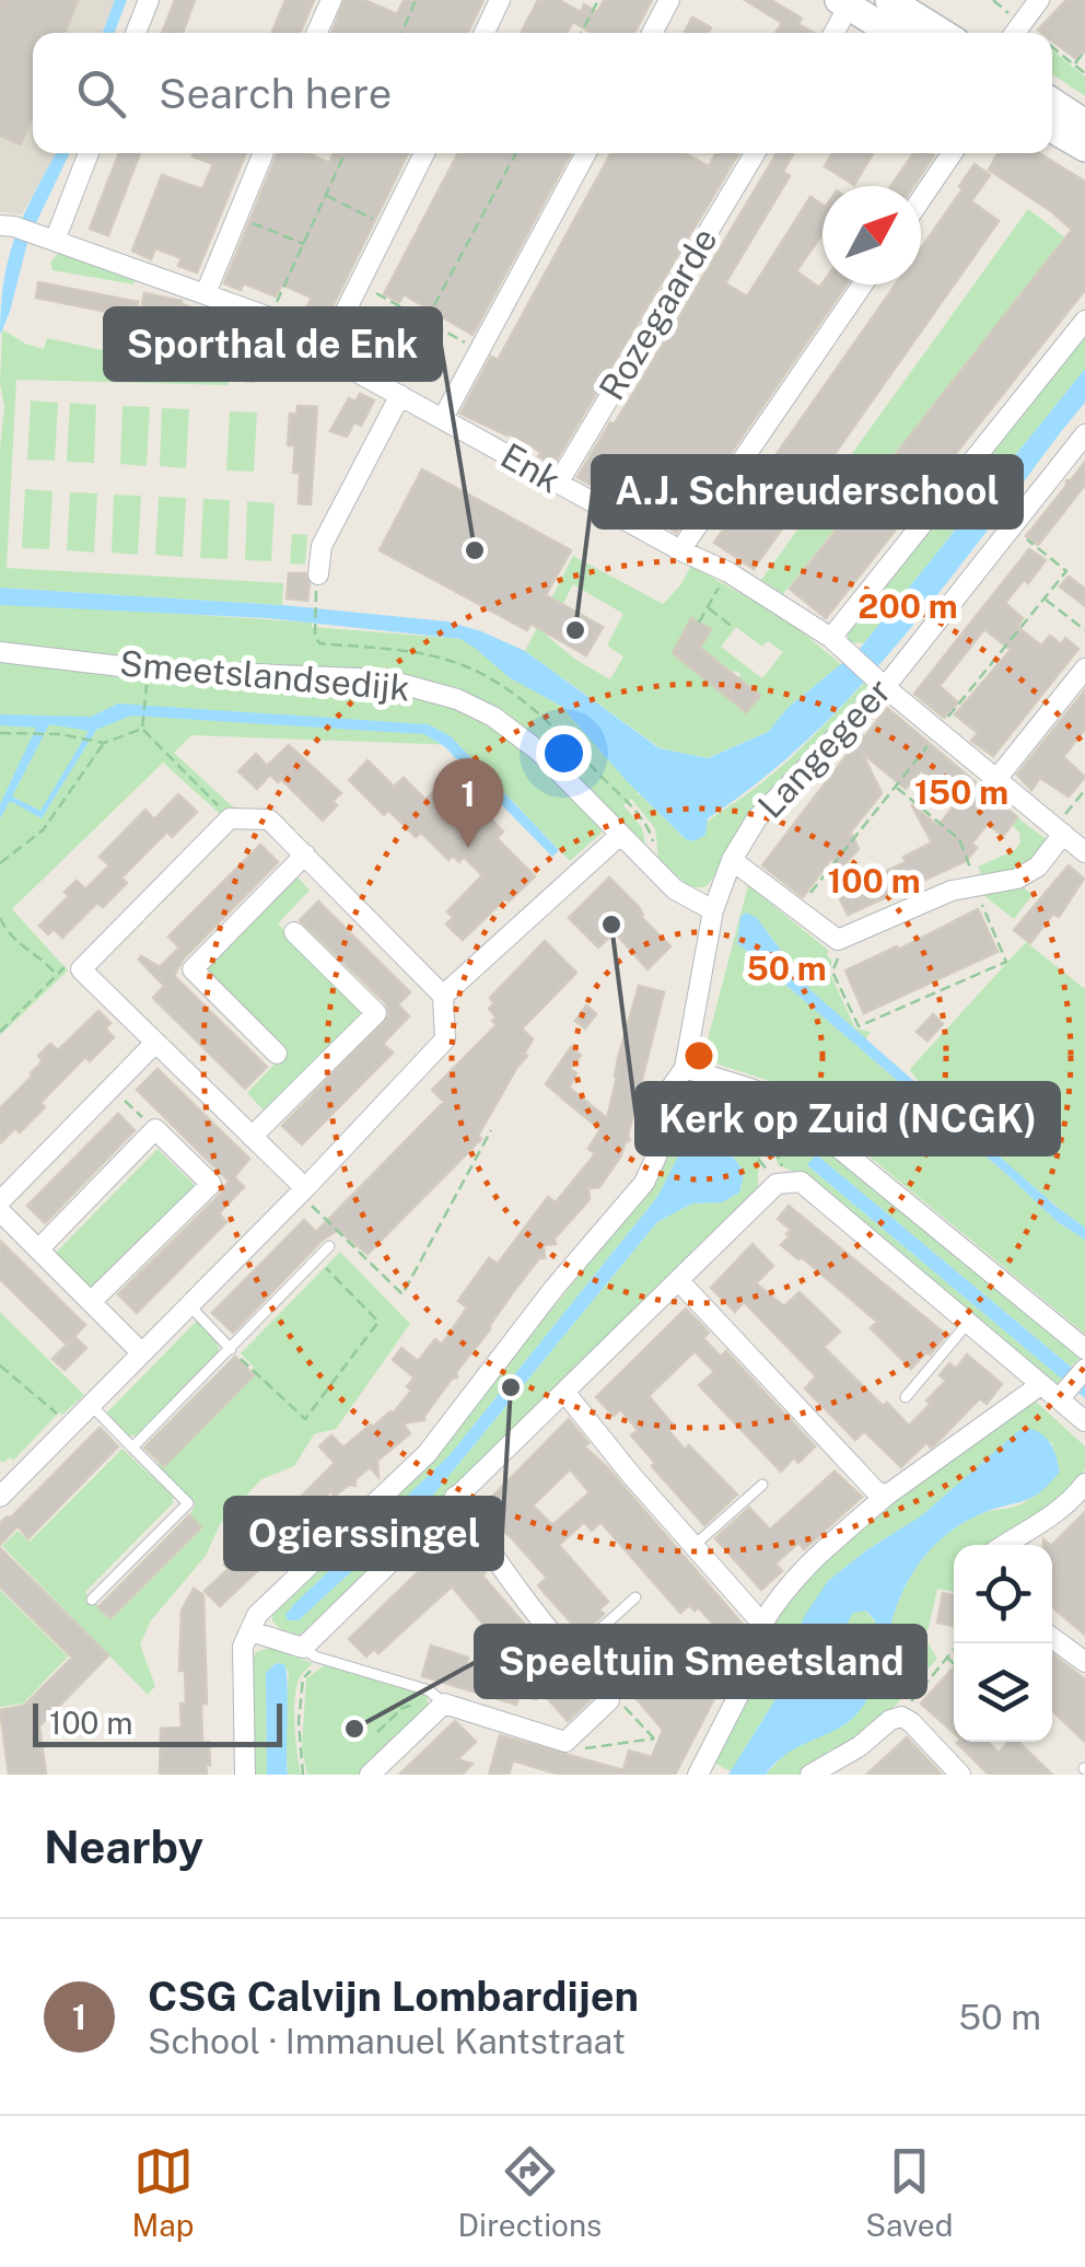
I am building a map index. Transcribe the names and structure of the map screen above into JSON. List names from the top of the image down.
{
  "streets": {
    "street": [
      "Rozegaarde",
      "Enk",
      "Smeetslandsedijk",
      "Langegeer"
    ]
  },
  "crossings": [
    ["Rozegaarde", "Enk"],
    ["Enk", "Langegeer"],
    ["Smeetslandsedijk", "Langegeer"]
  ],
  "places": [
    "Sporthal de Enk",
    "A.J. Schreuderschool",
    "Kerk op Zuid (NCGK)",
    "Ogierssingel",
    "Speeltuin Smeetsland"
  ],
  "scale_bar": "100 m",
  "north": "top right",
  "page": {
    "search": "Search here",
    "pins": "1",
    "scale": "100 m",
    "heading": "Nearby",
    "list": [
      {
        "mark": "1",
        "name": "CSG Calvijn Lombardijen",
        "note": "School · Immanuel Kantstraat",
        "value": "50 m"
      }
    ],
    "nav": ["Map", "Directions", "Saved"]
  },
  "rings": [
    "200 m",
    "150 m",
    "100 m",
    "50 m"
  ]
}
